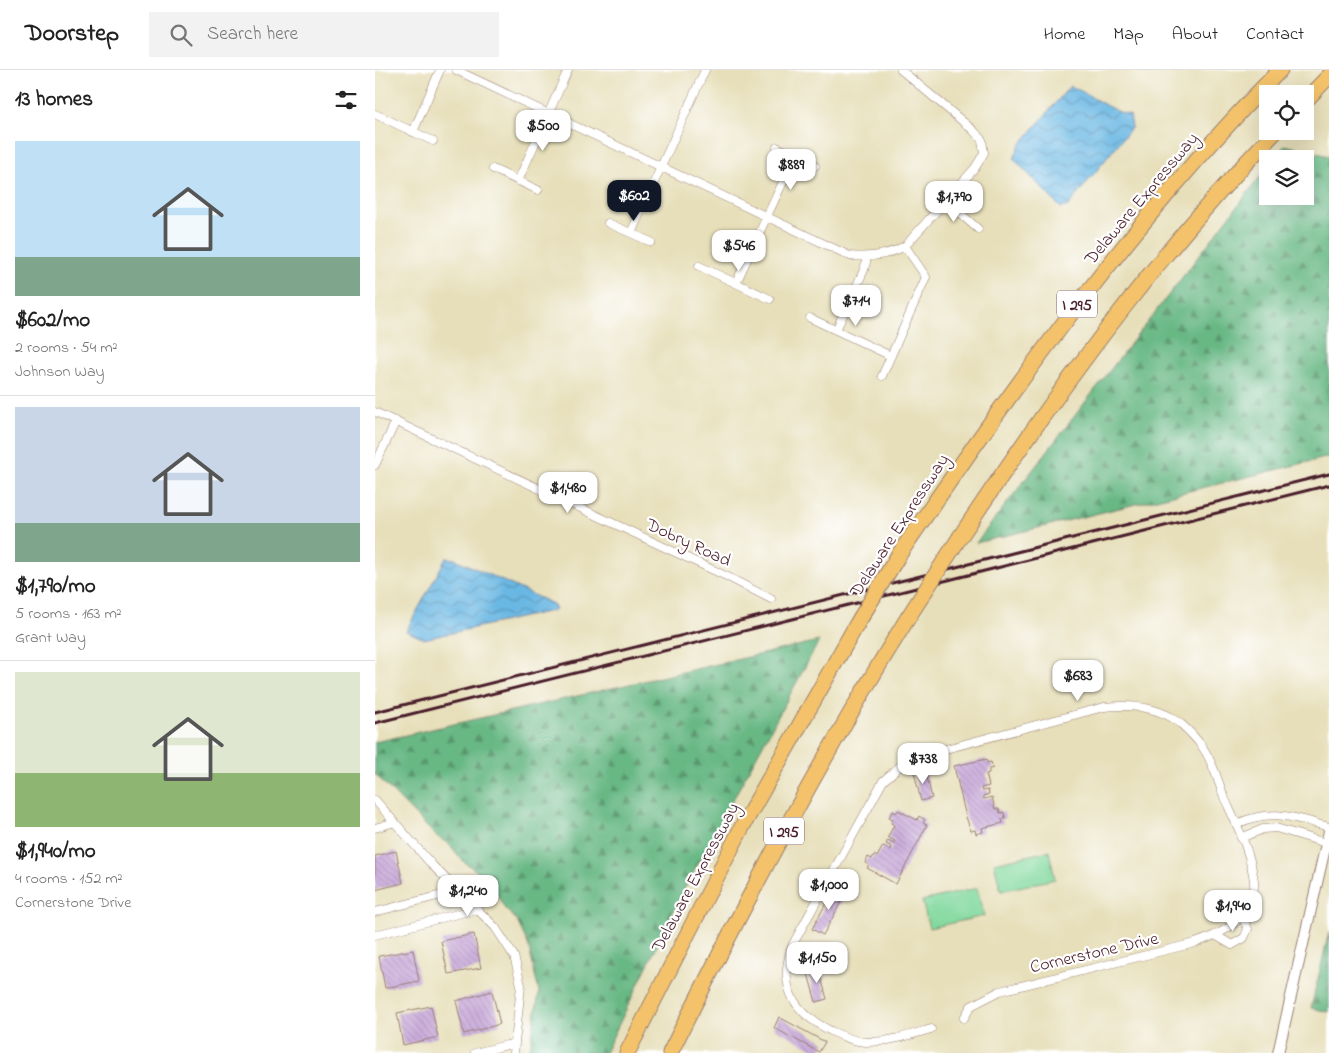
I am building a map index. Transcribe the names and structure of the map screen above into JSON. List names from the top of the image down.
{
  "streets": {
    "highway": ["Delaware Expressway", "I 295"],
    "street": ["Dobry Road", "Cornerstone Drive"]
  },
  "page": {
    "header": "Doorstep",
    "search": "Search here",
    "nav": [
      "Home",
      "Map",
      "About",
      "Contact"
    ],
    "heading": "13 homes",
    "price": [
      "$500",
      "$889",
      "$602",
      "$1,790",
      "$546",
      "$714",
      "$1,480",
      "$683",
      "$738",
      "$1,000",
      "$1,240",
      "$1,940",
      "$1,150"
    ],
    "list": [
      {
        "name": "$602/mo",
        "note": "2 rooms · 54 m² · Johnson Way"
      },
      {
        "name": "$1,790/mo",
        "note": "5 rooms · 163 m² · Grant Way"
      },
      {
        "name": "$1,940/mo",
        "note": "4 rooms · 152 m² · Cornerstone Drive"
      }
    ]
  }
}
